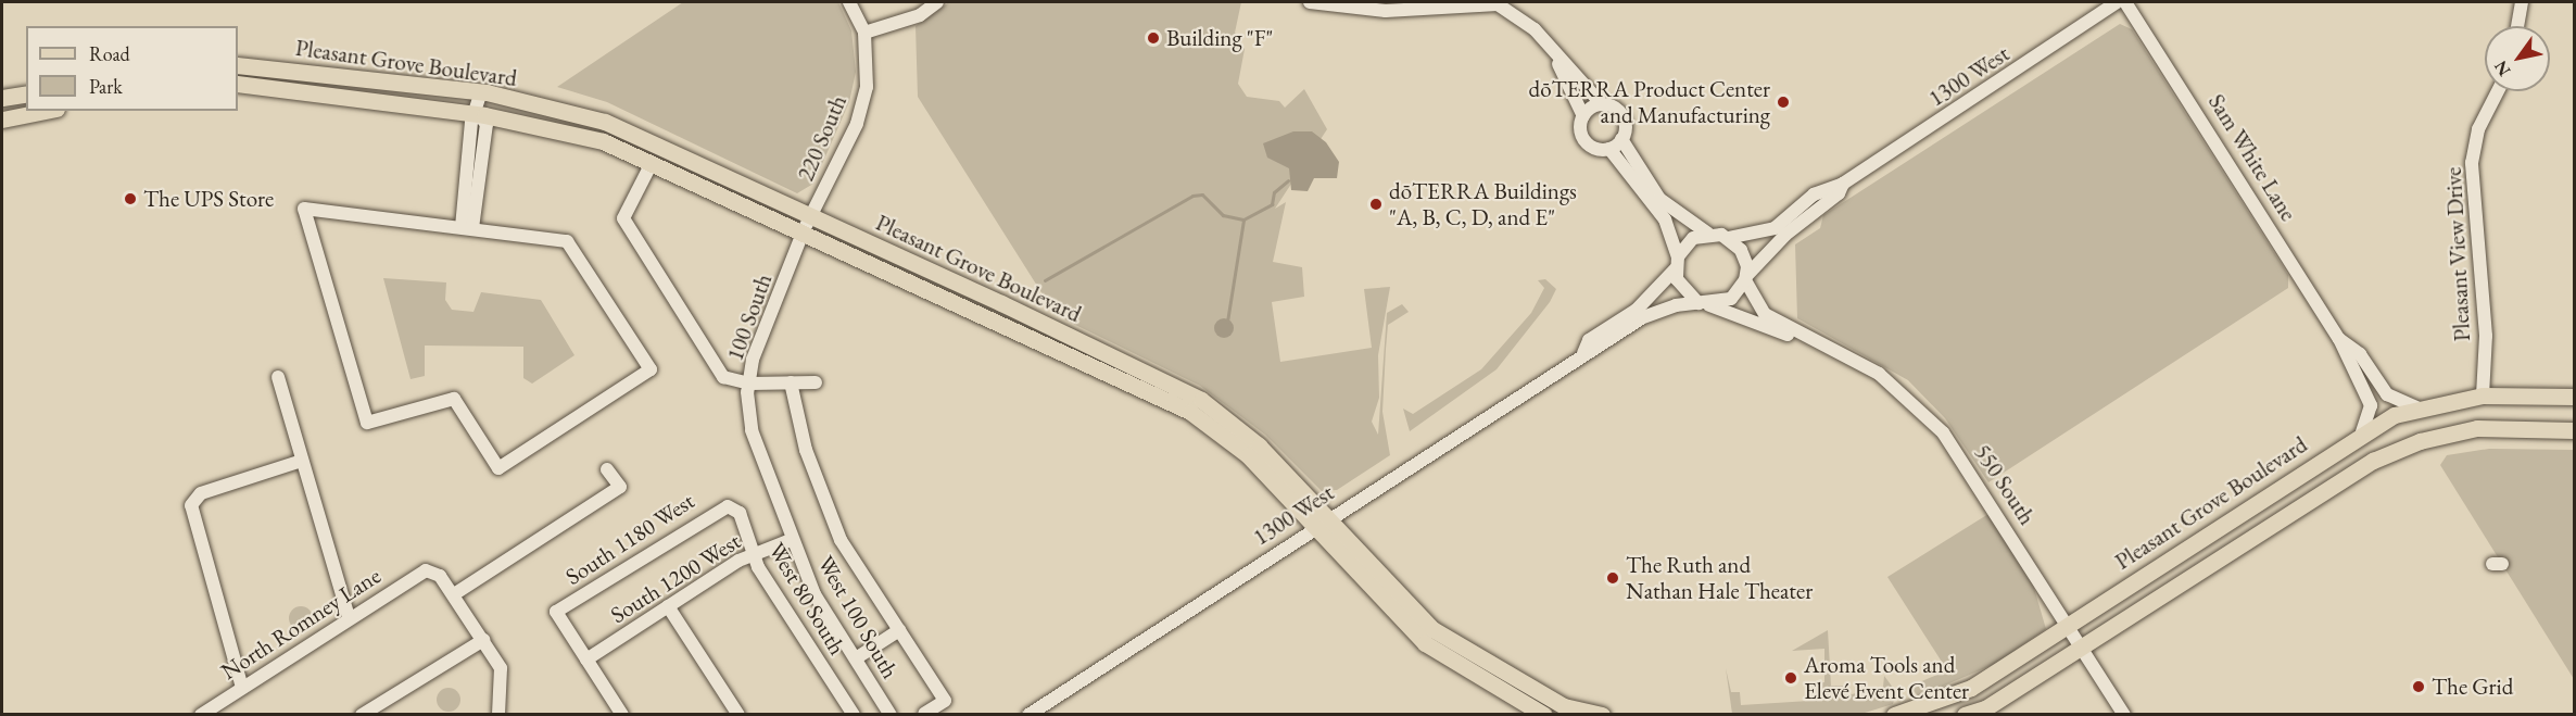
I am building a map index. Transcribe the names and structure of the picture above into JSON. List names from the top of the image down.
{
  "streets": {
    "main road": ["Pleasant Grove Boulevard"],
    "street": [
      "1300 West",
      "220 South",
      "Sam White Lane",
      "Pleasant View Drive",
      "100 South",
      "550 South",
      "South 1180 West",
      "South 1200 West",
      "West 80 South",
      "West 100 South",
      "North Romney Lane"
    ]
  },
  "crossings": [
    ["Pleasant Grove Boulevard", "1300 West"],
    ["Pleasant Grove Boulevard", "220 South"],
    ["Pleasant Grove Boulevard", "Sam White Lane"],
    ["Pleasant Grove Boulevard", "Pleasant View Drive"],
    ["Pleasant Grove Boulevard", "100 South"],
    ["Pleasant Grove Boulevard", "550 South"],
    ["220 South", "100 South"],
    ["100 South", "South 1200 West"],
    ["100 South", "West 100 South"],
    ["South 1180 West", "South 1200 West"],
    ["South 1180 West", "West 80 South"],
    ["South 1200 West", "West 80 South"],
    ["South 1200 West", "West 100 South"]
  ],
  "places": [
    "Building \"F\"",
    "dōTERRA Product Center and Manufacturing",
    "The UPS Store",
    "dōTERRA Buildings \"A, B, C, D, and E\"",
    "The Ruth and Nathan Hale Theater",
    "Aroma Tools and Elevé Event Center",
    "The Grid"
  ],
  "legend": ["Road", "Park"],
  "north": "bottom left"
}
